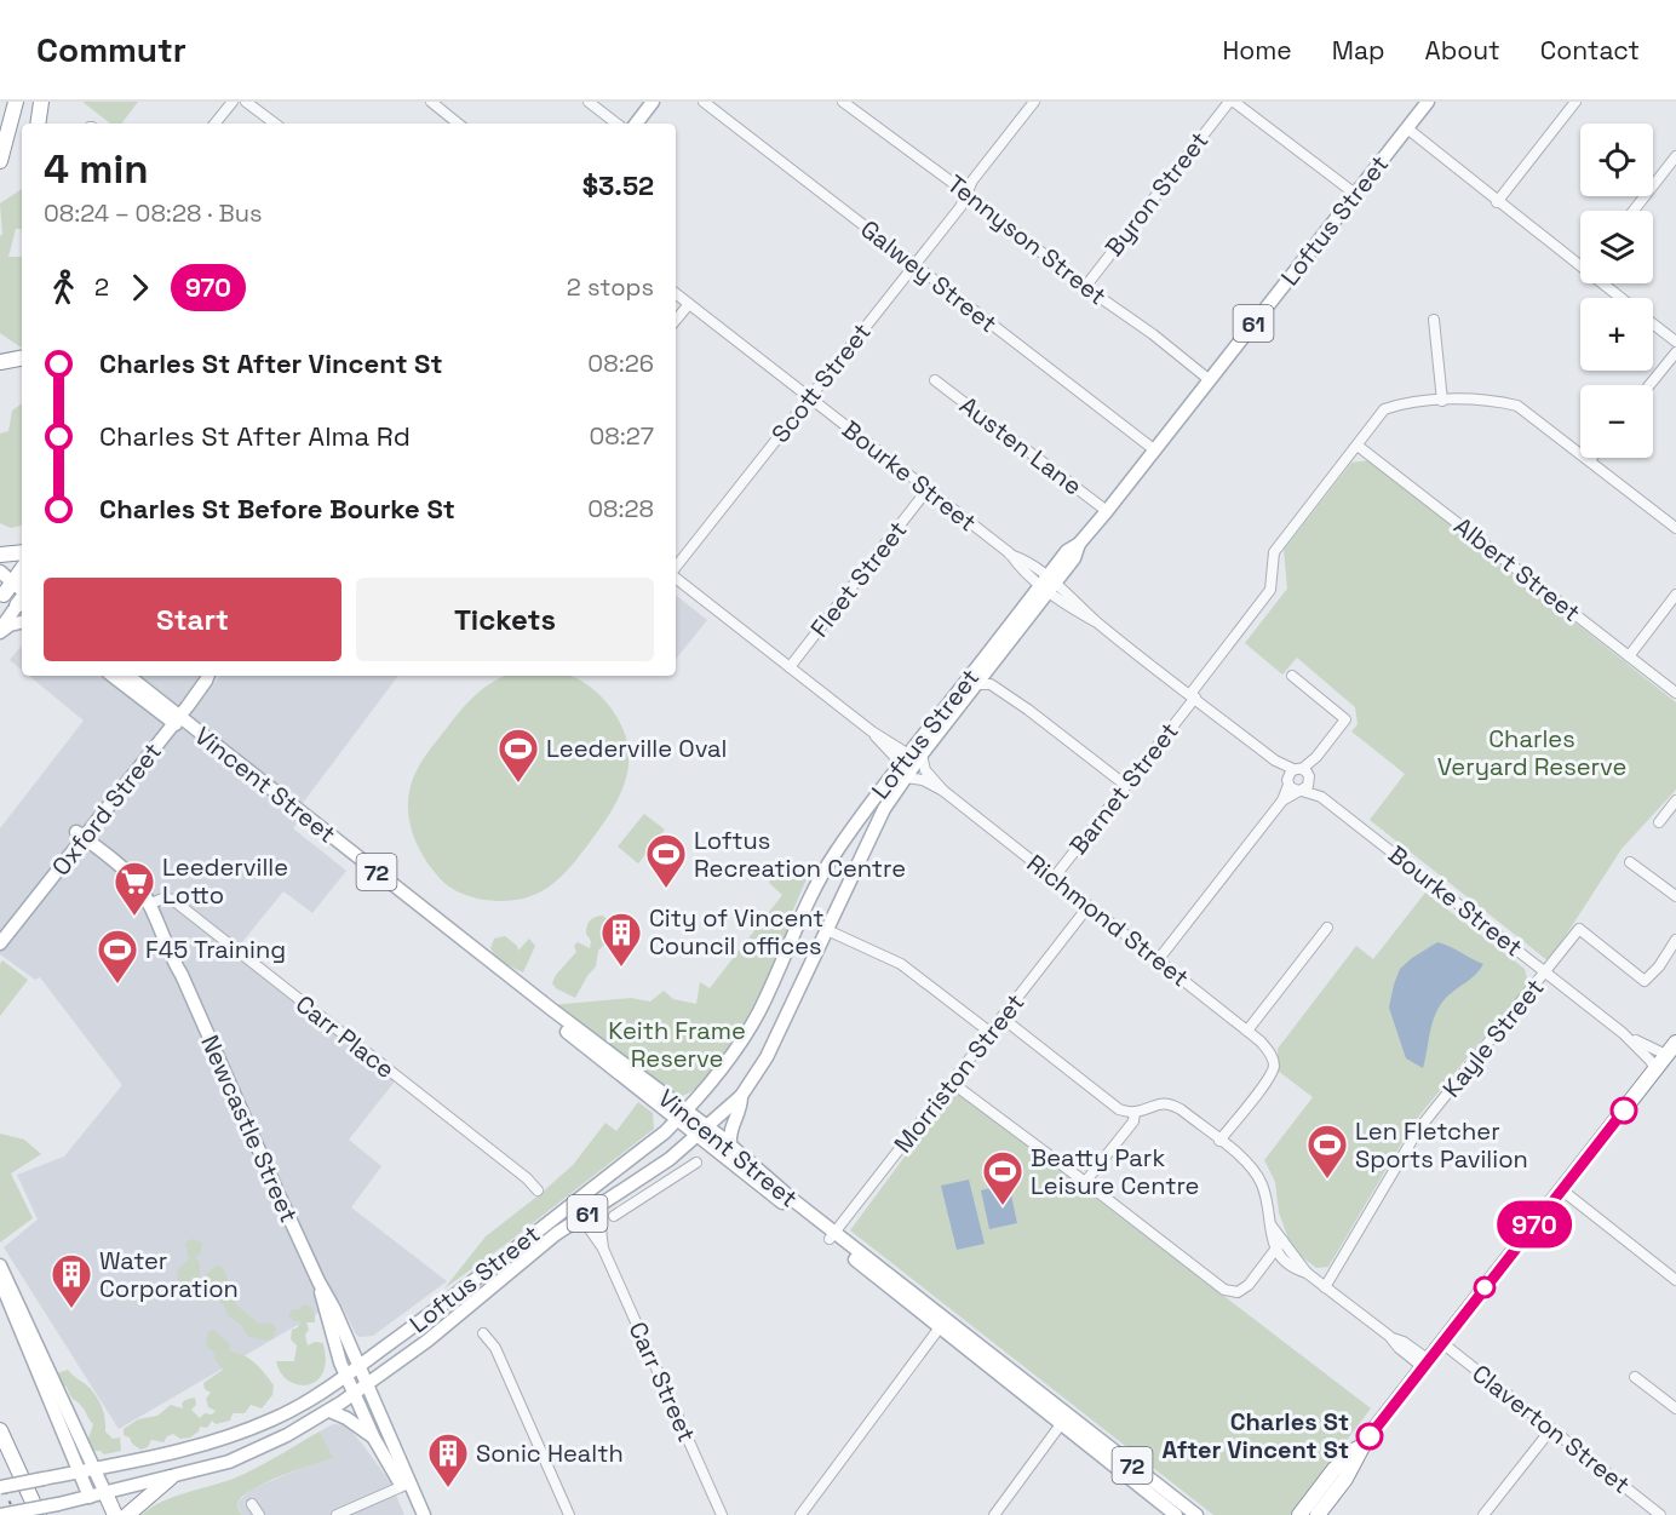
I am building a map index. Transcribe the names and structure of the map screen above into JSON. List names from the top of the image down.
{
  "streets": {
    "main road": [
      "Loftus Street",
      "61",
      "Vincent Street",
      "Oxford Street",
      "72",
      "Newcastle Street"
    ],
    "street": [
      "Byron Street",
      "Tennyson Street",
      "Galwey Street",
      "Scott Street",
      "Austen Lane",
      "Bourke Street",
      "Albert Street",
      "Fleet Street",
      "Barnet Street",
      "Richmond Street",
      "Carr Place",
      "Kayle Street",
      "Morriston Street",
      "Carr Street",
      "Claverton Street"
    ]
  },
  "crossings": [
    ["Byron Street", "Tennyson Street"],
    ["Loftus Street", "Tennyson Street"],
    ["Loftus Street", "Galwey Street"],
    ["Loftus Street", "Austen Lane"],
    ["Loftus Street", "Bourke Street"],
    ["Loftus Street", "Vincent Street"],
    ["Loftus Street", "Richmond Street"],
    ["Loftus Street", "Newcastle Street"],
    ["Loftus Street", "Carr Street"],
    ["Tennyson Street", "Scott Street"],
    ["Galwey Street", "Scott Street"],
    ["Scott Street", "Bourke Street"],
    ["Bourke Street", "Fleet Street"],
    ["Bourke Street", "Barnet Street"],
    ["Bourke Street", "Kayle Street"],
    ["Albert Street", "Barnet Street"],
    ["Fleet Street", "Richmond Street"],
    ["Vincent Street", "Oxford Street"],
    ["Vincent Street", "Morriston Street"],
    ["Barnet Street", "Richmond Street"],
    ["Oxford Street", "Newcastle Street"],
    ["Richmond Street", "Morriston Street"],
    ["Carr Place", "Newcastle Street"]
  ],
  "parks": ["Charles Veryard Reserve", "Keith Frame Reserve"],
  "places": {
    "sports": [
      "Leederville Oval",
      "Loftus Recreation Centre",
      "F45 Training",
      "Len Fletcher Sports Pavilion",
      "Beatty Park Leisure Centre"
    ],
    "supermarket": ["Leederville Lotto"],
    "building": ["City of Vincent Council offices", "Water Corporation", "Sonic Health"],
    "other": ["Charles St After Vincent St"]
  },
  "lines": ["bus line 970"],
  "page": {
    "header": "Commutr",
    "nav": [
      "Home",
      "Map",
      "About",
      "Contact"
    ],
    "on_map": "970",
    "map_buttons": ["+", "−"],
    "heading": ["4 min", "08:24 – 08:28 · Bus", "$3.52"],
    "legs": ["2", "970", "2 stops"],
    "list": [
      {
        "name": "Charles St After Vincent St",
        "value": "08:26"
      },
      {
        "name": "Charles St After Alma Rd",
        "value": "08:27"
      },
      {
        "name": "Charles St Before Bourke St",
        "value": "08:28"
      }
    ],
    "buttons": ["Start", "Tickets"]
  }
}
